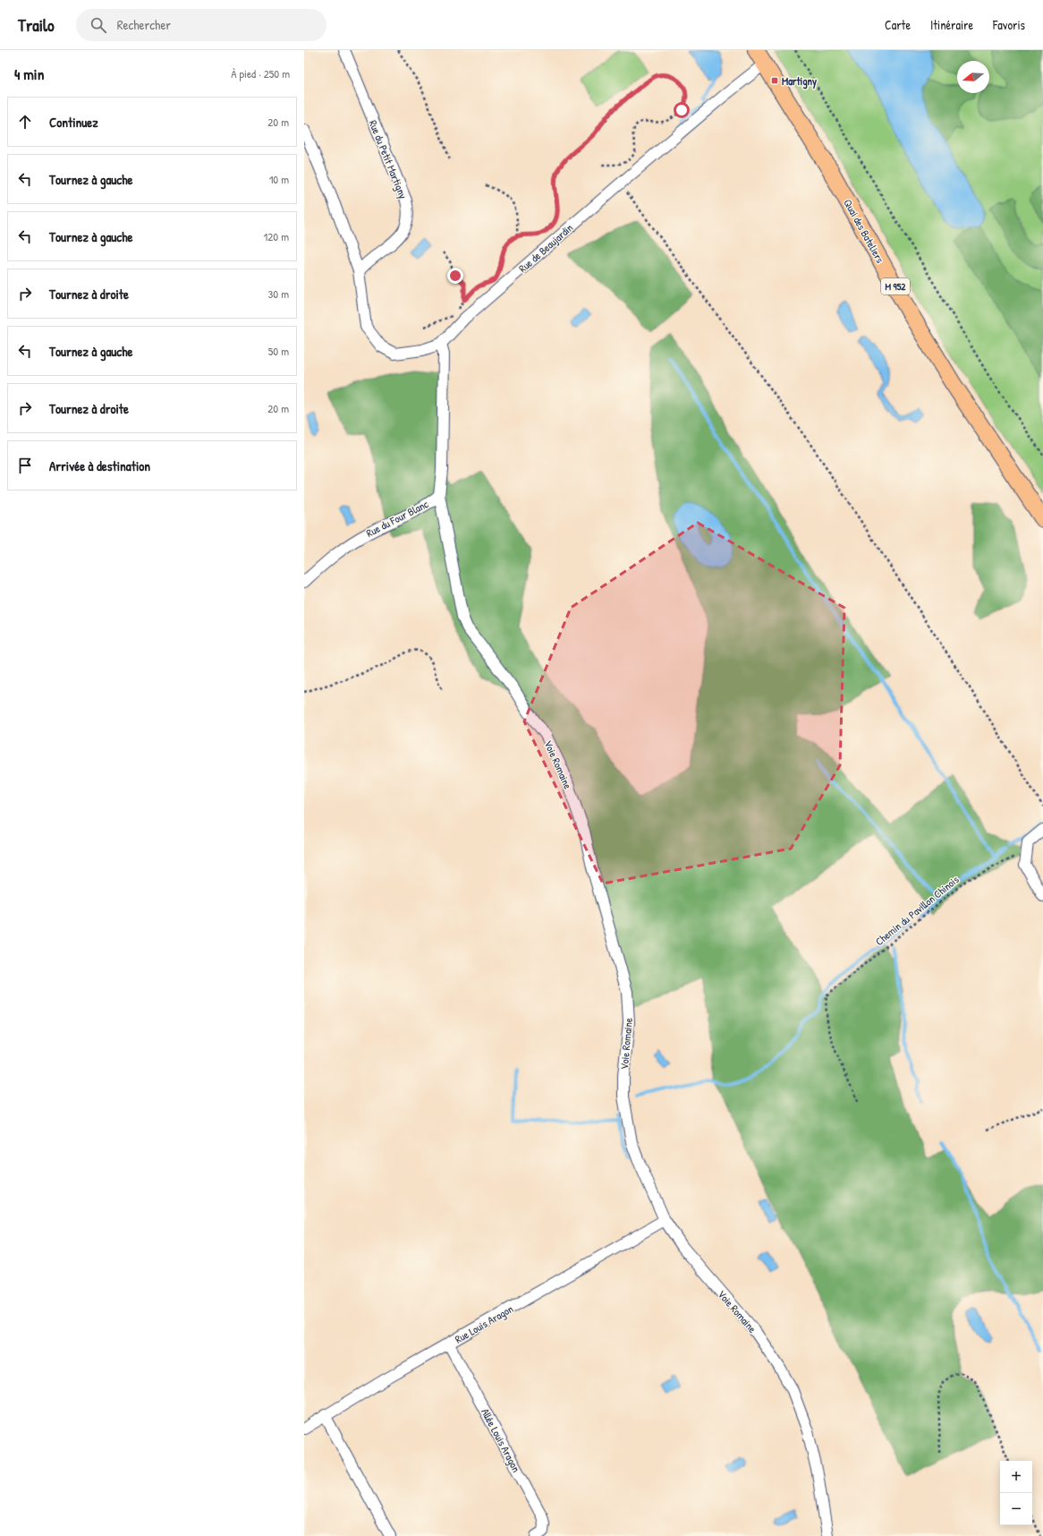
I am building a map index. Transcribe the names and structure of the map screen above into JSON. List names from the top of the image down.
{
  "streets": {
    "main road": ["Quai des Bateliers", "M 952"],
    "street": [
      "Rue du Petit Martigny",
      "Rue de Beaujardin",
      "Rue du Four Blanc",
      "Voie Romaine",
      "Rue Louis Aragon",
      "Allée Louis Aragon"
    ],
    "path": ["Chemin du Pavillon Chinois"]
  },
  "crossings": [
    ["Rue du Petit Martigny", "Rue de Beaujardin"],
    ["Quai des Bateliers", "Rue de Beaujardin"],
    ["Rue de Beaujardin", "Rue du Four Blanc"],
    ["Rue du Four Blanc", "Voie Romaine"],
    ["Voie Romaine", "Rue Louis Aragon"],
    ["Rue Louis Aragon", "Allée Louis Aragon"]
  ],
  "places": {
    "transit": ["Martigny"]
  },
  "north": "left",
  "page": {
    "header": "Trailo",
    "search": "Rechercher",
    "nav": ["Carte", "Itinéraire", "Favoris"],
    "heading": ["4 min", "À pied · 250 m"],
    "list": [
      ["Continuez", "20 m"],
      ["Tournez à gauche", "10 m"],
      ["Tournez à gauche", "120 m"],
      ["Tournez à droite", "30 m"],
      ["Tournez à gauche", "50 m"],
      ["Tournez à droite", "20 m"],
      "Arrivée à destination"
    ],
    "map_buttons": ["+", "−"]
  }
}
